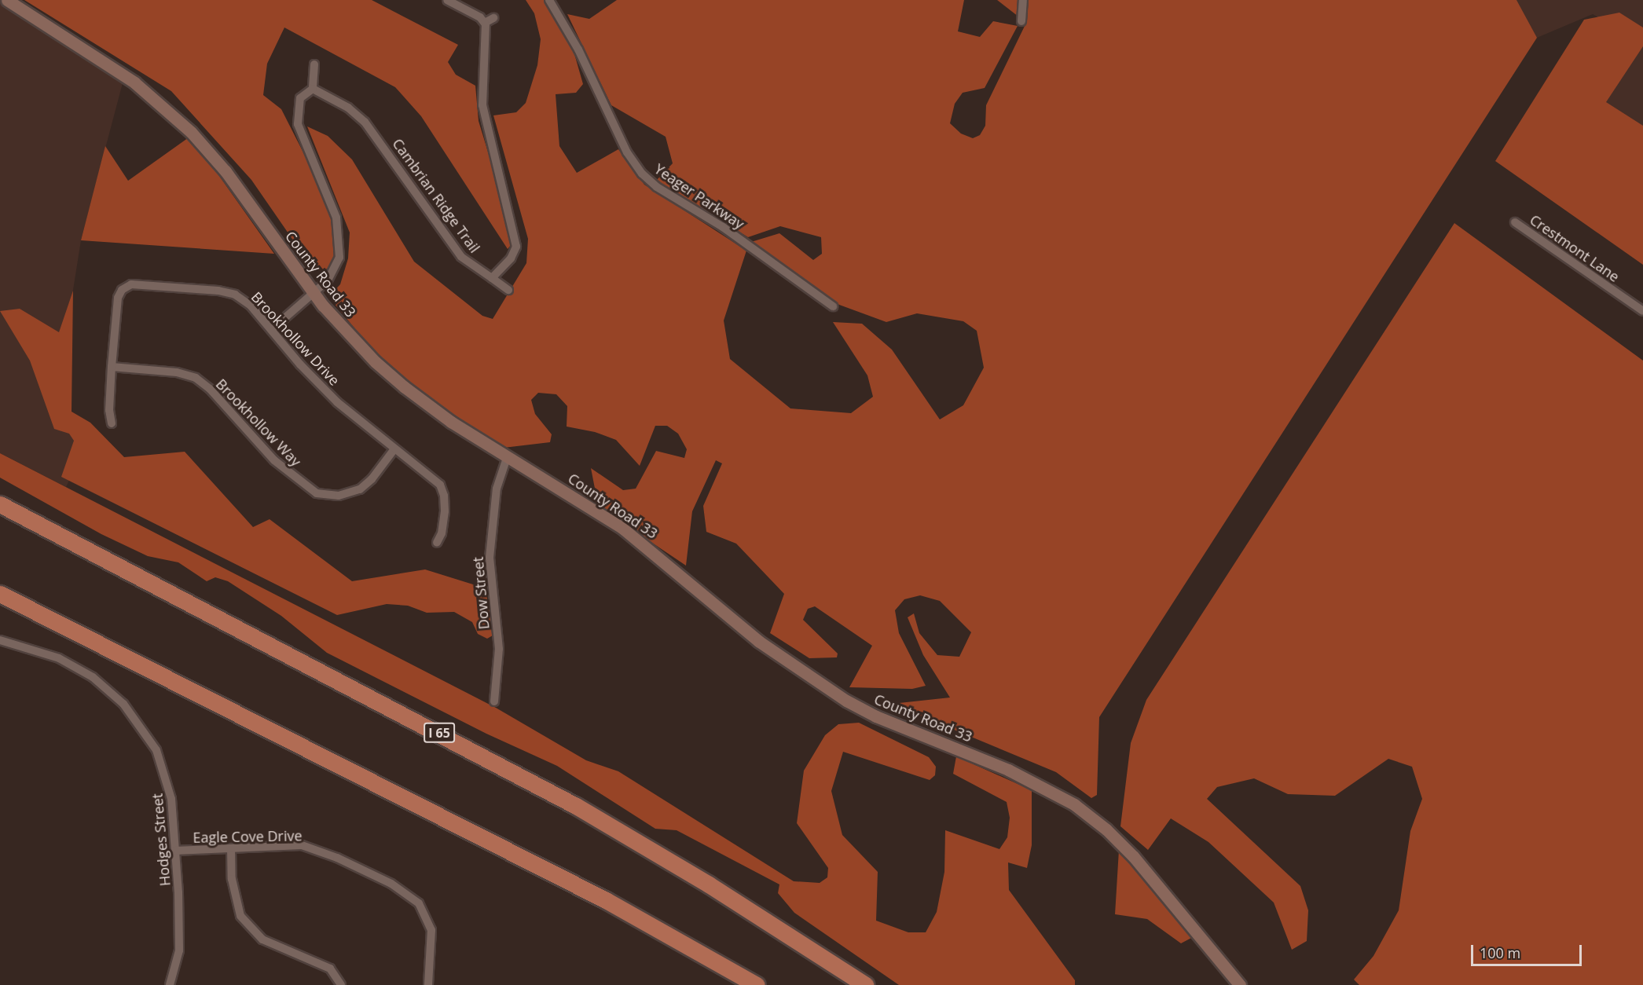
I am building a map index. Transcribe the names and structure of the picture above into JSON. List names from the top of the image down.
{
  "streets": {
    "highway": ["I 65"],
    "street": [
      "Cambrian Ridge Trail",
      "Yeager Parkway",
      "Crestmont Lane",
      "County Road 33",
      "Brookhollow Drive",
      "Brookhollow Way",
      "Dow Street",
      "Eagle Cove Drive",
      "Hodges Street"
    ]
  },
  "crossings": [
    ["County Road 33", "Dow Street"],
    ["Brookhollow Drive", "Brookhollow Way"],
    ["Eagle Cove Drive", "Hodges Street"]
  ],
  "scale_bar": "100 m"
}
